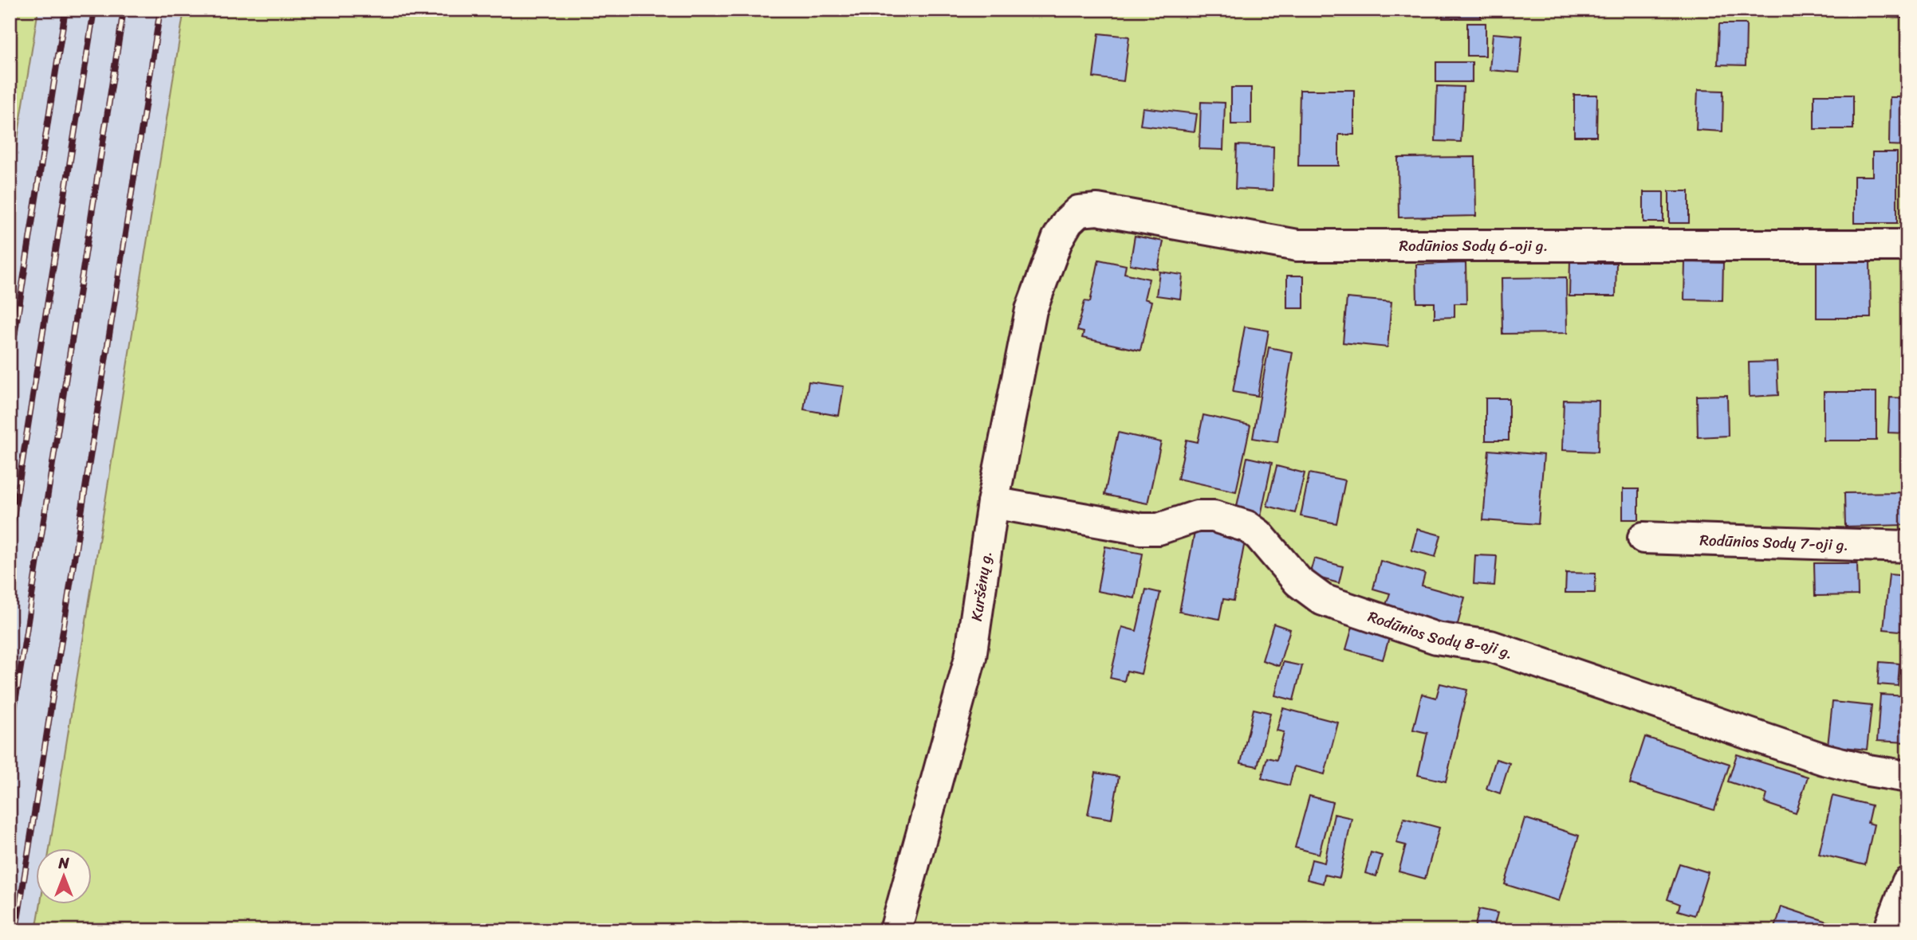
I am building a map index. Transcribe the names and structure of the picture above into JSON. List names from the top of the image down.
{
  "streets": {
    "street": [
      "Rodūnios Sodų 6-oji g.",
      "Rodūnios Sodų 7-oji g.",
      "Kuršėnų g.",
      "Rodūnios Sodų 8-oji g."
    ]
  },
  "crossings": [
    ["Rodūnios Sodų 6-oji g.", "Kuršėnų g."],
    ["Kuršėnų g.", "Rodūnios Sodų 8-oji g."]
  ],
  "north": "top"
}
